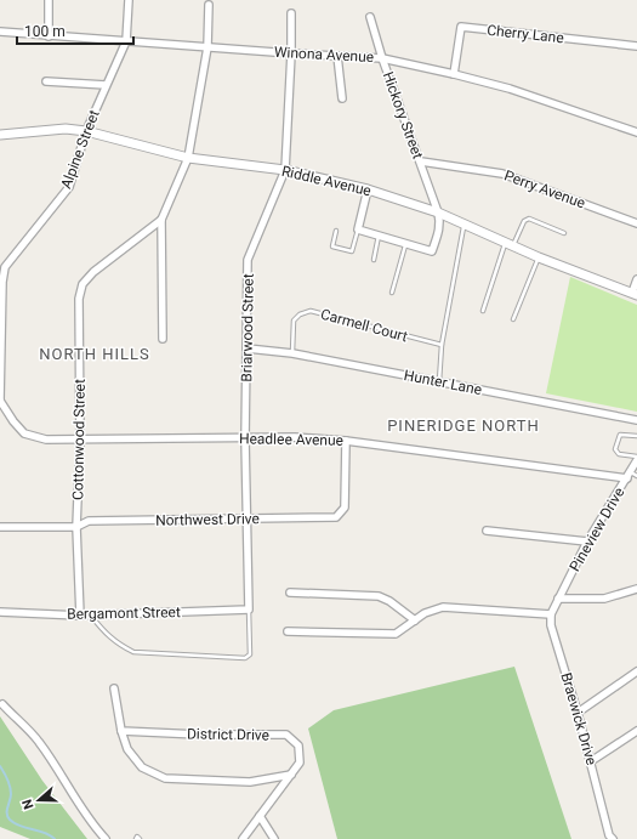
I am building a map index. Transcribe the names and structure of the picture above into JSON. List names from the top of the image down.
{
  "streets": {
    "street": [
      "Cherry Lane",
      "Winona Avenue",
      "Hickory Street",
      "Alpine Street",
      "Riddle Avenue",
      "Perry Avenue",
      "Briarwood Street",
      "Hunter Lane",
      "Cottonwood Street",
      "Headlee Avenue",
      "Northwest Drive",
      "Pineview Drive",
      "Bergamont Street",
      "Braewick Drive",
      "District Drive"
    ],
    "lane": ["Carmell Court"]
  },
  "crossings": [
    ["Cherry Lane", "Winona Avenue"],
    ["Winona Avenue", "Hickory Street"],
    ["Winona Avenue", "Alpine Street"],
    ["Winona Avenue", "Briarwood Street"],
    ["Winona Avenue", "Cottonwood Street"],
    ["Hickory Street", "Riddle Avenue"],
    ["Hickory Street", "Perry Avenue"],
    ["Alpine Street", "Riddle Avenue"],
    ["Alpine Street", "Headlee Avenue"],
    ["Riddle Avenue", "Briarwood Street"],
    ["Riddle Avenue", "Cottonwood Street"],
    ["Carmell Court", "Hunter Lane"],
    ["Briarwood Street", "Hunter Lane"],
    ["Briarwood Street", "Headlee Avenue"],
    ["Briarwood Street", "Northwest Drive"],
    ["Briarwood Street", "Bergamont Street"],
    ["Cottonwood Street", "Headlee Avenue"],
    ["Cottonwood Street", "Northwest Drive"],
    ["Cottonwood Street", "Bergamont Street"],
    ["Headlee Avenue", "Northwest Drive"],
    ["Headlee Avenue", "Pineview Drive"]
  ],
  "districts": ["NORTH HILLS", "PINERIDGE NORTH"],
  "scale_bar": "100 m",
  "north": "left"
}
